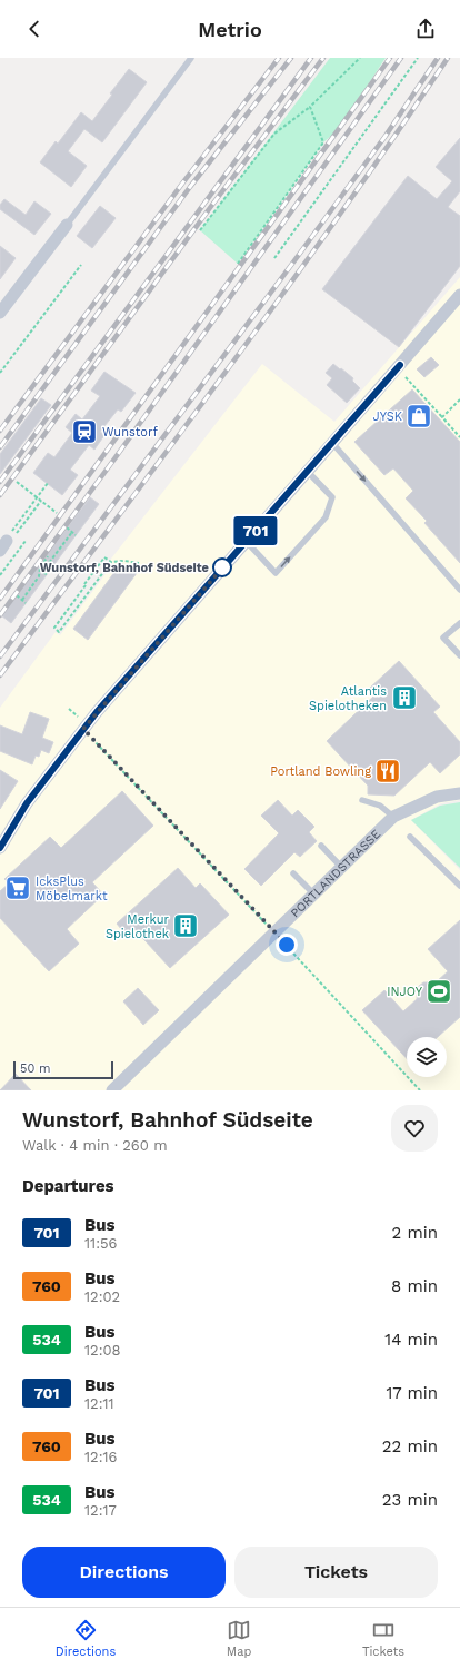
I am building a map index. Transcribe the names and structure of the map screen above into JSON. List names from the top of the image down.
{
  "streets": {
    "street": ["PORTLANDSTRASSE"]
  },
  "places": {
    "shop": ["JYSK"],
    "station": ["Wunstorf"],
    "other": ["Wunstorf, Bahnhof Südseite"],
    "building": ["Atlantis Spielotheken", "Merkur Spielothek"],
    "restaurant": ["Portland Bowling"],
    "supermarket": ["IcksPlus Möbelmarkt"],
    "sports": ["INJOY"]
  },
  "lines": ["bus line 701"],
  "scale_bar": "50 m",
  "page": {
    "header": "Metrio",
    "on_map": "701",
    "scale": "50 m",
    "heading": [
      ["Wunstorf, Bahnhof Südseite", "Walk · 4 min · 260 m"],
      "Departures"
    ],
    "list": [
      {
        "mark": "701",
        "name": "Bus",
        "note": "11:56",
        "value": "2 min"
      },
      {
        "mark": "760",
        "name": "Bus",
        "note": "12:02",
        "value": "8 min"
      },
      {
        "mark": "534",
        "name": "Bus",
        "note": "12:08",
        "value": "14 min"
      },
      {
        "mark": "701",
        "name": "Bus",
        "note": "12:11",
        "value": "17 min"
      },
      {
        "mark": "760",
        "name": "Bus",
        "note": "12:16",
        "value": "22 min"
      },
      {
        "mark": "534",
        "name": "Bus",
        "note": "12:17",
        "value": "23 min"
      }
    ],
    "buttons": ["Directions", "Tickets"],
    "tabs": ["Directions", "Map", "Tickets"]
  }
}
